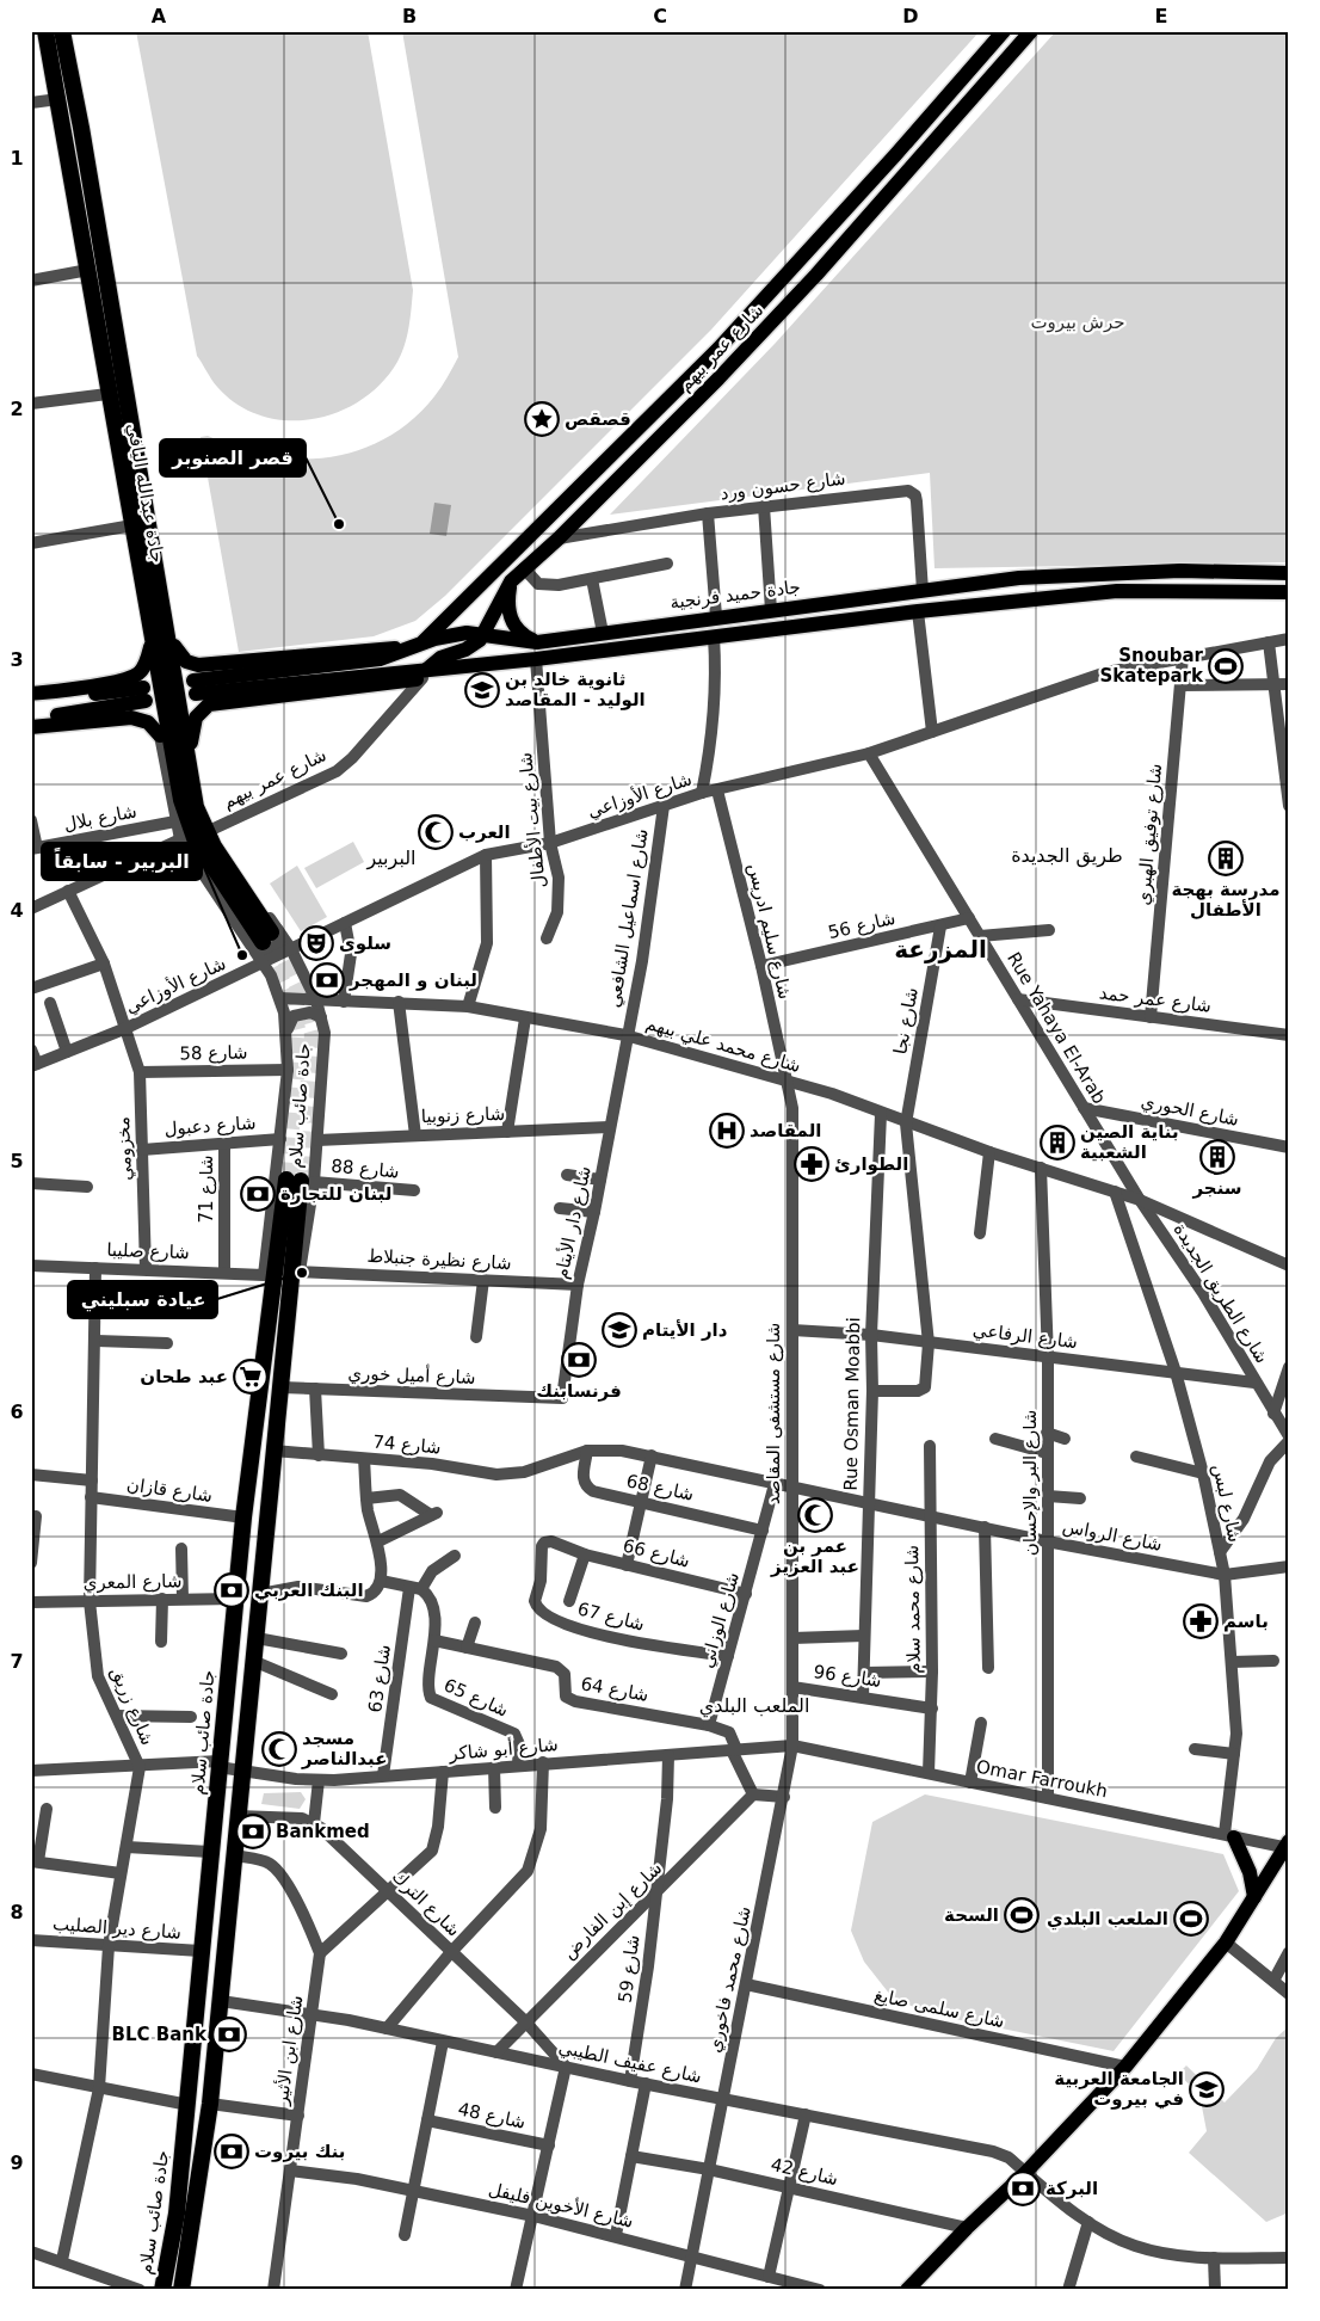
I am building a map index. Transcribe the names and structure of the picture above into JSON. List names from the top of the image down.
{
  "streets": {
    "highway": ["جادة عبدالله اليافي", "جادة صائب سلام"],
    "main road": ["شارع عمر بيهم", "جادة حميد فرنجية"],
    "street": [
      "شارع حسون ورد",
      "شارع الأوزاعي",
      "شارع بلال",
      "شارع بيت الأطفال",
      "شارع توفيق الهبري",
      "شارع اسماعيل الشافعي",
      "شارع 56",
      "شارع سليم ادريس",
      "شارع عمر حمد",
      "شارع نجا",
      "Rue Yahaya El-Arab",
      "شارع محمد علي بيهم",
      "شارع 58",
      "شارع الحوري",
      "شارع زنوبيا",
      "شارع دعبول",
      "مخزومي",
      "شارع 88",
      "شارع 71",
      "شارع دار الأيتام",
      "شارع صليبا",
      "شارع نظيرة جنبلاط",
      "شارع الطريق الجديدة",
      "شارع الرفاعي",
      "شارع أميل خوري",
      "Rue Osman Moabbi",
      "شارع مستشفى المقاصد",
      "شارع 74",
      "شارع البر والإحسان",
      "شارع 68",
      "شارع قازان",
      "شارع لبس",
      "شارع الرواس",
      "شارع 66",
      "شارع المعري",
      "شارع محمد سلام",
      "شارع 67",
      "شارع الوزاني",
      "شارع 96",
      "شارع 63",
      "شارع 64",
      "شارع 65",
      "شارع زريق",
      "شارع أبو شاكر",
      "Omar Farroukh",
      "شارع الترك",
      "شارع إبن الفارض",
      "شارع دير الصليب",
      "شارع 59",
      "شارع محمد فاخوري",
      "شارع سلمى صايغ",
      "شارع ابن الأثير",
      "شارع عفيف الطيبي",
      "شارع 48",
      "شارع 42",
      "شارع الأخوين فليفل"
    ]
  },
  "crossings": [
    ["شارع عمر بيهم", "شارع حسون ورد"],
    ["شارع عمر بيهم", "جادة عبدالله اليافي"],
    ["شارع عمر بيهم", "جادة حميد فرنجية"],
    ["شارع حسون ورد", "جادة حميد فرنجية"],
    ["جادة عبدالله اليافي", "شارع الأوزاعي"],
    ["جادة عبدالله اليافي", "شارع بلال"],
    ["جادة عبدالله اليافي", "جادة صائب سلام"],
    ["شارع الأوزاعي", "شارع بيت الأطفال"],
    ["شارع الأوزاعي", "شارع توفيق الهبري"],
    ["شارع الأوزاعي", "شارع اسماعيل الشافعي"],
    ["شارع الأوزاعي", "شارع سليم ادريس"],
    ["شارع الأوزاعي", "Rue Yahaya El-Arab"],
    ["شارع الأوزاعي", "جادة صائب سلام"],
    ["شارع الأوزاعي", "مخزومي"],
    ["شارع توفيق الهبري", "شارع عمر حمد"],
    ["شارع اسماعيل الشافعي", "شارع محمد علي بيهم"],
    ["شارع اسماعيل الشافعي", "شارع دار الأيتام"],
    ["شارع 56", "شارع سليم ادريس"],
    ["شارع 56", "شارع نجا"],
    ["شارع 56", "Rue Yahaya El-Arab"],
    ["شارع سليم ادريس", "شارع محمد علي بيهم"],
    ["شارع سليم ادريس", "شارع مستشفى المقاصد"],
    ["شارع عمر حمد", "Rue Yahaya El-Arab"],
    ["شارع نجا", "شارع محمد علي بيهم"],
    ["Rue Yahaya El-Arab", "شارع محمد علي بيهم"],
    ["Rue Yahaya El-Arab", "شارع الحوري"],
    ["Rue Yahaya El-Arab", "شارع الطريق الجديدة"],
    ["شارع محمد علي بيهم", "جادة صائب سلام"],
    ["شارع محمد علي بيهم", "شارع دار الأيتام"],
    ["شارع محمد علي بيهم", "شارع الطريق الجديدة"],
    ["شارع محمد علي بيهم", "Rue Osman Moabbi"],
    ["شارع محمد علي بيهم", "شارع مستشفى المقاصد"],
    ["شارع محمد علي بيهم", "شارع البر والإحسان"],
    ["شارع محمد علي بيهم", "شارع لبس"],
    ["شارع 58", "جادة صائب سلام"],
    ["شارع 58", "مخزومي"],
    ["جادة صائب سلام", "شارع زنوبيا"],
    ["جادة صائب سلام", "شارع دعبول"],
    ["جادة صائب سلام", "شارع 88"],
    ["جادة صائب سلام", "شارع صليبا"],
    ["جادة صائب سلام", "شارع نظيرة جنبلاط"],
    ["جادة صائب سلام", "شارع أميل خوري"],
    ["جادة صائب سلام", "شارع 74"],
    ["جادة صائب سلام", "شارع قازان"],
    ["جادة صائب سلام", "شارع المعري"],
    ["جادة صائب سلام", "شارع أبو شاكر"],
    ["جادة صائب سلام", "شارع الترك"],
    ["جادة صائب سلام", "شارع دير الصليب"],
    ["جادة صائب سلام", "شارع ابن الأثير"],
    ["جادة صائب سلام", "شارع عفيف الطيبي"],
    ["شارع زنوبيا", "شارع دار الأيتام"],
    ["شارع دعبول", "مخزومي"],
    ["شارع دعبول", "شارع 71"],
    ["مخزومي", "شارع صليبا"],
    ["شارع 71", "شارع صليبا"],
    ["شارع دار الأيتام", "شارع نظيرة جنبلاط"],
    ["شارع دار الأيتام", "شارع أميل خوري"],
    ["شارع صليبا", "شارع زريق"],
    ["شارع الطريق الجديدة", "شارع الرفاعي"],
    ["شارع الرفاعي", "Rue Osman Moabbi"],
    ["شارع الرفاعي", "شارع مستشفى المقاصد"],
    ["شارع الرفاعي", "شارع البر والإحسان"],
    ["شارع الرفاعي", "شارع لبس"],
    ["Rue Osman Moabbi", "شارع الرواس"],
    ["Rue Osman Moabbi", "شارع 96"],
    ["شارع مستشفى المقاصد", "شارع الرواس"],
    ["شارع مستشفى المقاصد", "شارع 96"],
    ["شارع مستشفى المقاصد", "شارع أبو شاكر"],
    ["شارع مستشفى المقاصد", "Omar Farroukh"],
    ["شارع مستشفى المقاصد", "شارع محمد فاخوري"],
    ["شارع 74", "شارع 68"],
    ["شارع 74", "شارع الرواس"],
    ["شارع البر والإحسان", "شارع الرواس"],
    ["شارع البر والإحسان", "Omar Farroukh"],
    ["شارع 68", "شارع الوزاني"],
    ["شارع قازان", "شارع زريق"],
    ["شارع لبس", "شارع الرواس"],
    ["شارع لبس", "Omar Farroukh"],
    ["شارع الرواس", "شارع محمد سلام"],
    ["شارع الرواس", "شارع الوزاني"],
    ["شارع 66", "شارع 67"],
    ["شارع 66", "شارع الوزاني"],
    ["شارع المعري", "شارع زريق"],
    ["شارع محمد سلام", "شارع 96"],
    ["شارع محمد سلام", "Omar Farroukh"],
    ["شارع 67", "شارع الوزاني"],
    ["شارع الوزاني", "شارع 64"],
    ["شارع 63", "شارع 65"],
    ["شارع 63", "شارع أبو شاكر"],
    ["شارع 64", "شارع 65"],
    ["شارع 65", "شارع أبو شاكر"],
    ["شارع زريق", "شارع أبو شاكر"],
    ["شارع زريق", "شارع دير الصليب"],
    ["شارع أبو شاكر", "Omar Farroukh"],
    ["شارع أبو شاكر", "شارع 59"],
    ["شارع أبو شاكر", "شارع محمد فاخوري"],
    ["Omar Farroukh", "شارع محمد فاخوري"],
    ["شارع الترك", "شارع إبن الفارض"],
    ["شارع الترك", "شارع عفيف الطيبي"],
    ["شارع إبن الفارض", "شارع 59"],
    ["شارع إبن الفارض", "شارع عفيف الطيبي"],
    ["شارع 59", "شارع عفيف الطيبي"],
    ["شارع محمد فاخوري", "شارع سلمى صايغ"],
    ["شارع محمد فاخوري", "شارع عفيف الطيبي"],
    ["شارع محمد فاخوري", "شارع 42"],
    ["شارع محمد فاخوري", "شارع الأخوين فليفل"],
    ["شارع ابن الأثير", "شارع عفيف الطيبي"],
    ["شارع ابن الأثير", "شارع الأخوين فليفل"]
  ],
  "districts": [
    "طريق الجديدة",
    "البربير",
    "المزرعة",
    "الملعب البلدي"
  ],
  "parks": ["حرش بيروت"],
  "places": {
    "place": ["قصقص"],
    "other": ["قصر الصنوبر", "البربير - سابقاً", "عيادة سبليني"],
    "sports": ["Snoubar Skatepark", "السحة", "الملعب البلدي"],
    "school or university": ["ثانوية خالد بن الوليد - المقاصد", "دار الأيتام", "الجامعة العربية في بيروت"],
    "mosque": ["العرب", "عمر بن عبد العزيز", "مسجد عبدالناصر"],
    "building": ["مدرسة بهجة الأطفال", "بناية الصين الشعبية", "سنجر"],
    "theatre": ["سلوى"],
    "bank": [
      "لبنان و المهجر",
      "لبنان للتجارة",
      "فرنسابنك",
      "البنك العربي",
      "Bankmed",
      "BLC Bank",
      "بنك بيروت",
      "البركة"
    ],
    "hospital": ["المقاصد"],
    "pharmacy": ["الطوارئ", "باسم"],
    "supermarket": ["عبد طحان"]
  },
  "grid": {
    "columns": [
      "A",
      "B",
      "C",
      "D",
      "E"
    ],
    "rows": [
      "1",
      "2",
      "3",
      "4",
      "5",
      "6",
      "7",
      "8",
      "9"
    ]
  }
}
